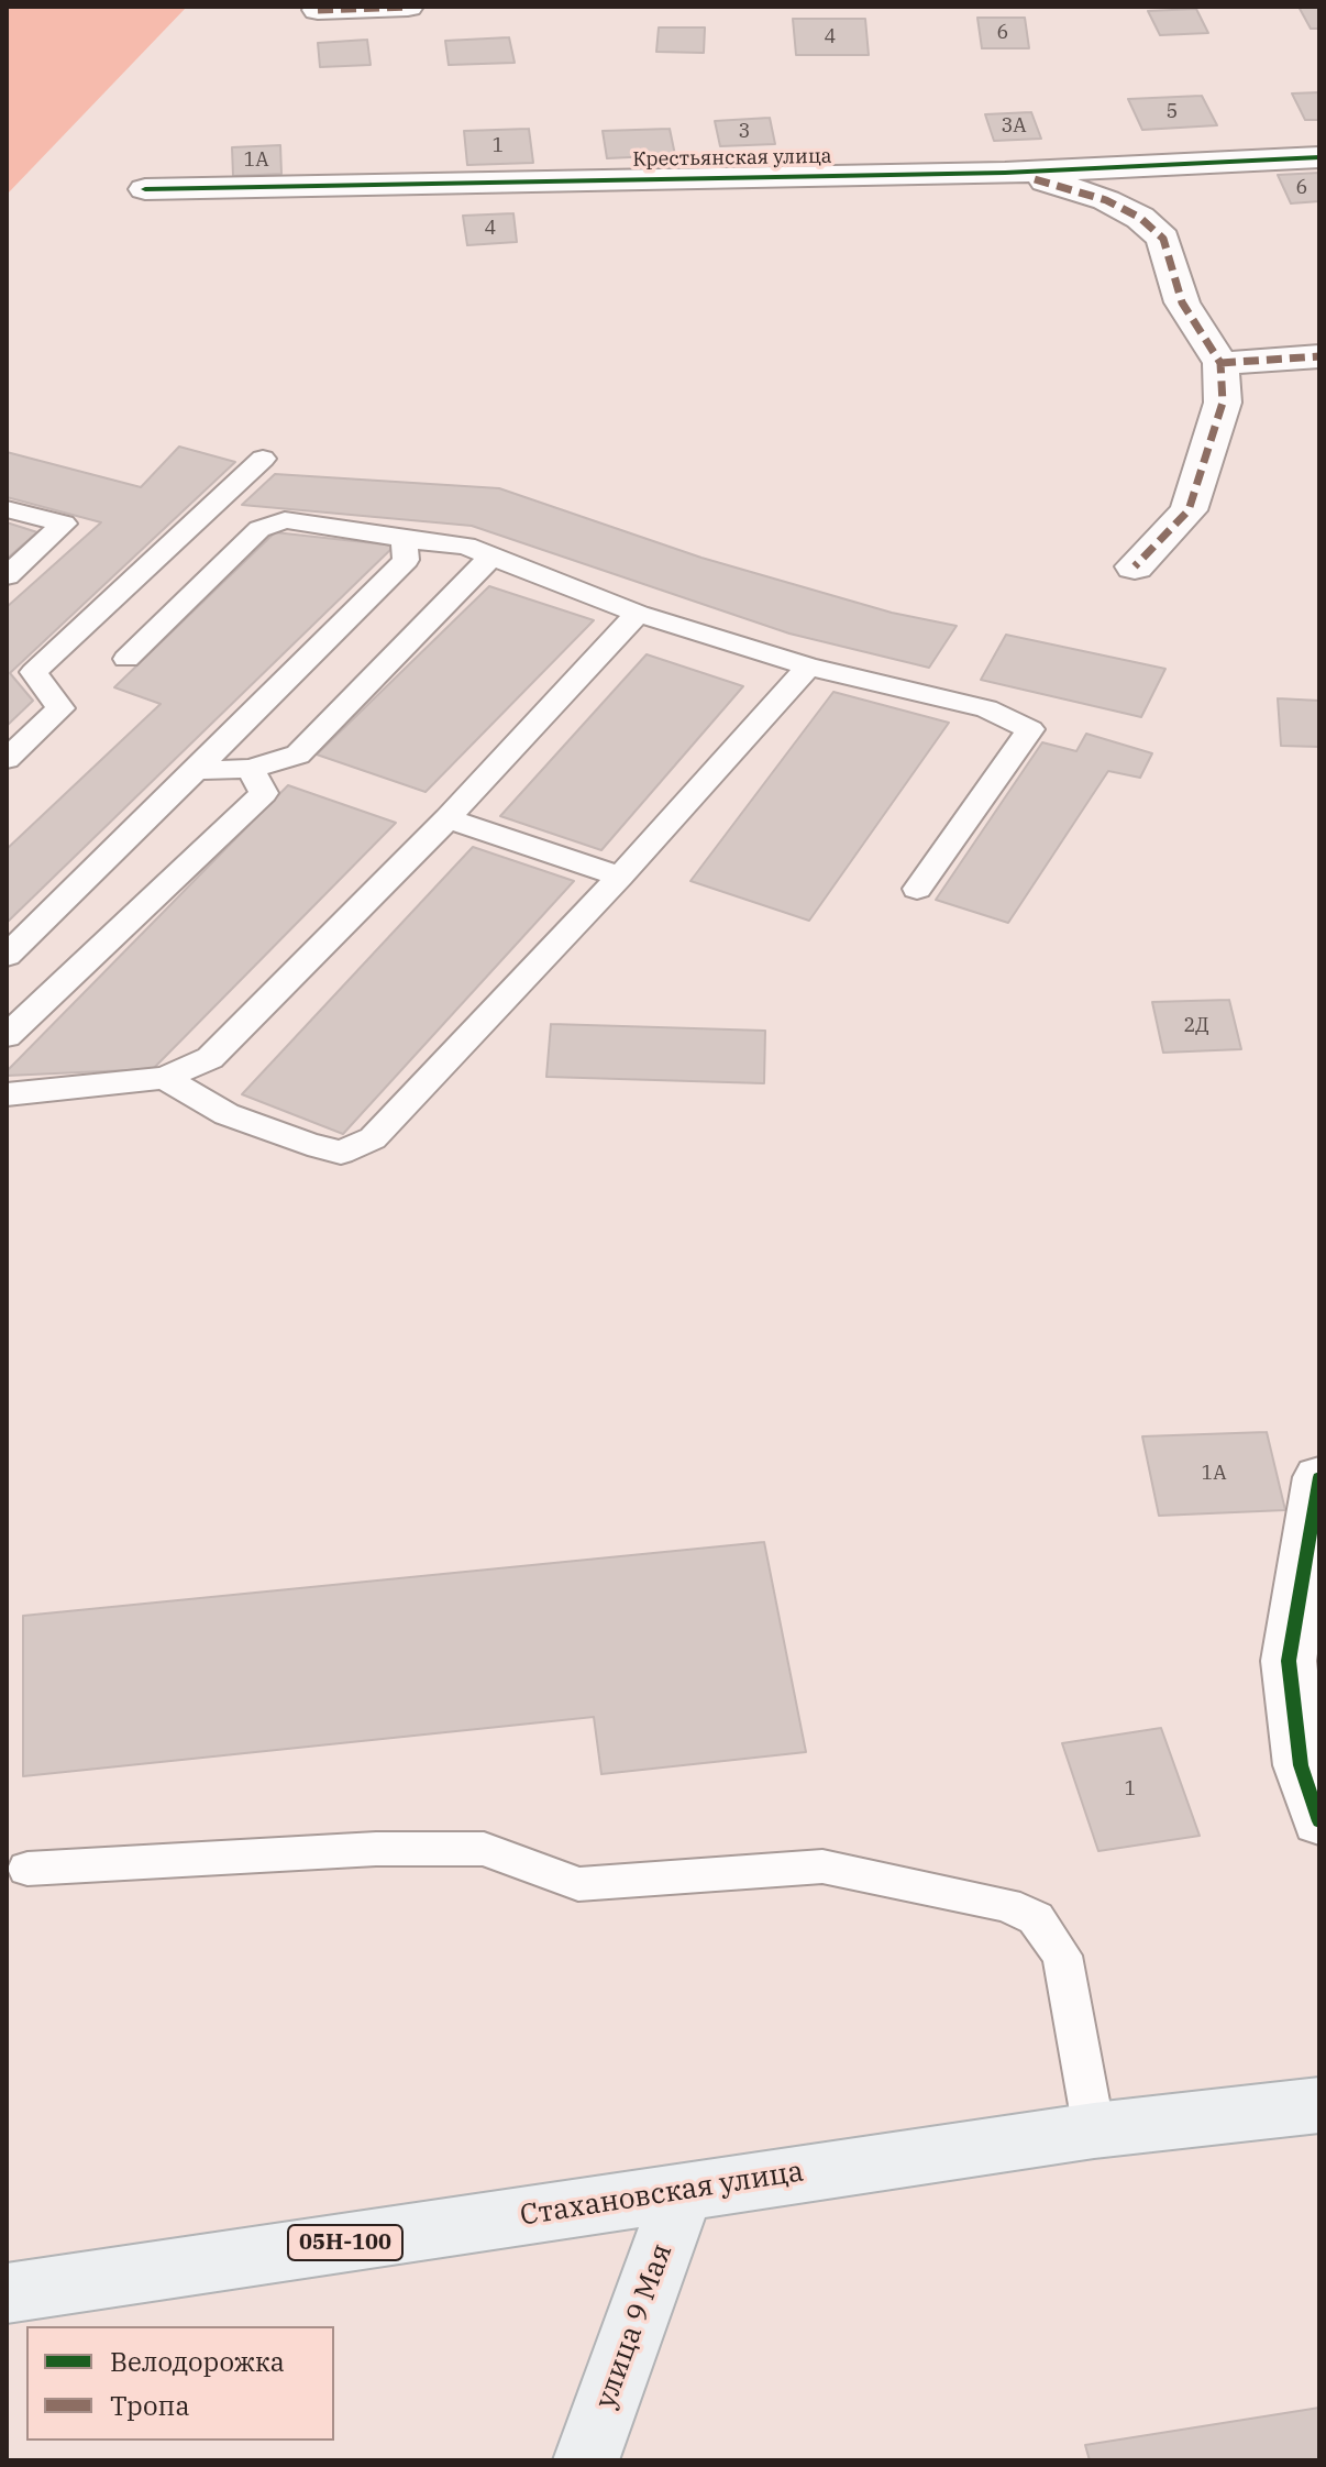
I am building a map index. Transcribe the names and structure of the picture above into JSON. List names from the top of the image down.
{
  "streets": {
    "main road": ["Стахановская улица", "05Н-100", "улица 9 Мая"],
    "street": ["Крестьянская улица"]
  },
  "crossings": [
    ["Стахановская улица", "улица 9 Мая"]
  ],
  "house_numbers": [
    "6",
    "4",
    "5",
    "3А",
    "3",
    "1",
    "1А",
    "6",
    "4",
    "2Д",
    "1А",
    "1"
  ],
  "legend": ["Велодорожка", "Тропа"]
}
